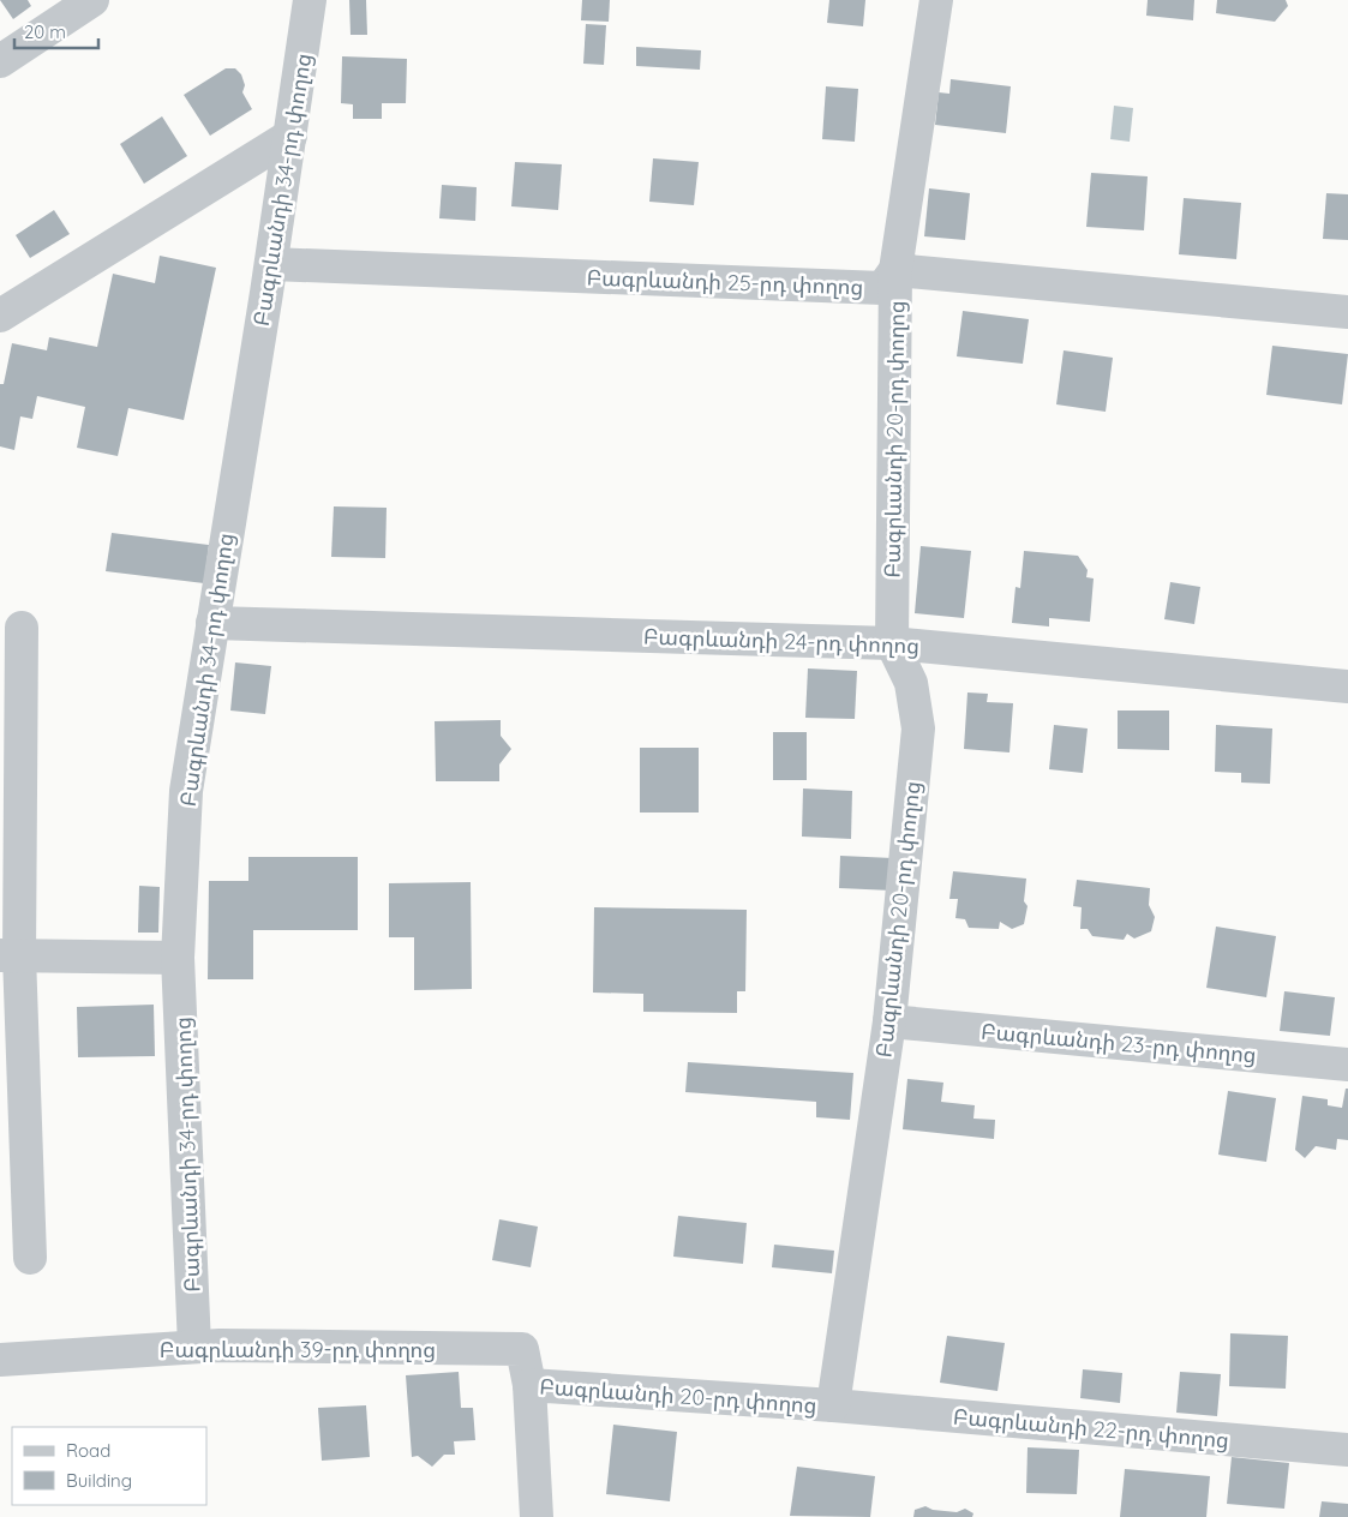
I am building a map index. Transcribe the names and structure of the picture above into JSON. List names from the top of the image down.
{
  "streets": {
    "street": [
      "Բագրևանդի 34-րդ փողոց",
      "Բագրևանդի 25-րդ փողոց",
      "Բագրևանդի 20-րդ փողոց",
      "Բագրևանդի 24-րդ փողոց",
      "Բագրևանդի 23-րդ փողոց",
      "Բագրևանդի 39-րդ փողոց",
      "Բագրևանդի 22-րդ փողոց"
    ]
  },
  "crossings": [
    ["Բագրևանդի 34-րդ փողոց", "Բագրևանդի 25-րդ փողոց"],
    ["Բագրևանդի 34-րդ փողոց", "Բագրևանդի 24-րդ փողոց"],
    ["Բագրևանդի 34-րդ փողոց", "Բագրևանդի 39-րդ փողոց"],
    ["Բագրևանդի 25-րդ փողոց", "Բագրևանդի 20-րդ փողոց"],
    ["Բագրևանդի 20-րդ փողոց", "Բագրևանդի 24-րդ փողոց"],
    ["Բագրևանդի 20-րդ փողոց", "Բագրևանդի 23-րդ փողոց"],
    ["Բագրևանդի 20-րդ փողոց", "Բագրևանդի 39-րդ փողոց"],
    ["Բագրևանդի 20-րդ փողոց", "Բագրևանդի 22-րդ փողոց"]
  ],
  "legend": ["Road", "Building"],
  "scale_bar": "20 m"
}
